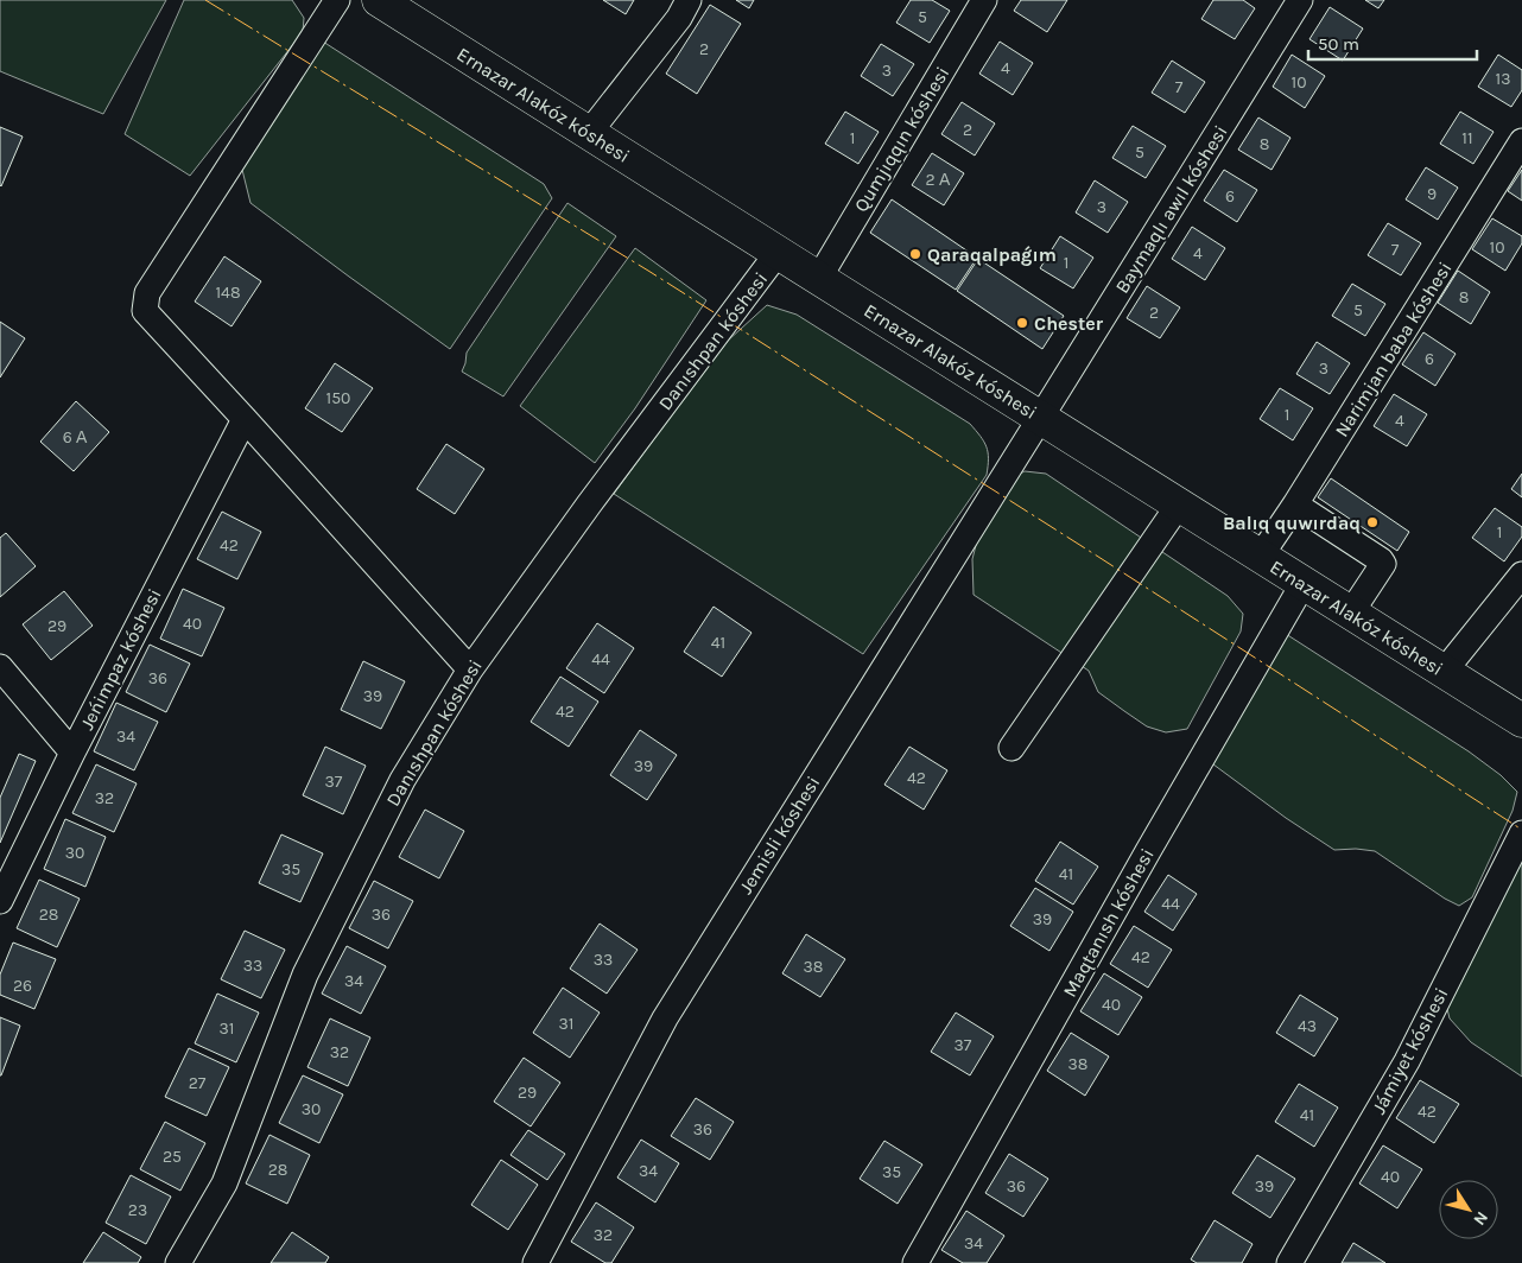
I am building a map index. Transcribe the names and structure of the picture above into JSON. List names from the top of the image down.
{
  "streets": {
    "main road": ["Ernazar Alakóz kóshesi"],
    "street": [
      "Qumjıqqın kóshesi",
      "Baymaqlı awıl kóshesi",
      "Danıshpan kóshesi",
      "Narimjan baba kóshesi",
      "Jeńimpaz kóshesi",
      "Jemisli kóshesi",
      "Maqtanısh kóshesi",
      "Jámiyet kóshesi"
    ]
  },
  "crossings": [
    ["Ernazar Alakóz kóshesi", "Qumjıqqın kóshesi"],
    ["Ernazar Alakóz kóshesi", "Baymaqlı awıl kóshesi"],
    ["Ernazar Alakóz kóshesi", "Danıshpan kóshesi"],
    ["Ernazar Alakóz kóshesi", "Narimjan baba kóshesi"],
    ["Ernazar Alakóz kóshesi", "Jemisli kóshesi"],
    ["Ernazar Alakóz kóshesi", "Maqtanısh kóshesi"],
    ["Baymaqlı awıl kóshesi", "Jemisli kóshesi"]
  ],
  "places": ["Qaraqalpaǵım", "Chester", "Balıq quwırdaq"],
  "house_numbers": [
    "5",
    "2",
    "4",
    "3",
    "13",
    "10",
    "7",
    "2",
    "1",
    "11",
    "8",
    "5",
    "2 А",
    "9",
    "6",
    "3",
    "10",
    "7",
    "4",
    "1",
    "148",
    "8",
    "5",
    "2",
    "6",
    "3",
    "150",
    "1",
    "4",
    "6 А",
    "1",
    "42",
    "40",
    "29",
    "41",
    "44",
    "36",
    "39",
    "42",
    "34",
    "39",
    "42",
    "37",
    "32",
    "30",
    "35",
    "41",
    "44",
    "28",
    "36",
    "39",
    "42",
    "33",
    "33",
    "38",
    "34",
    "26",
    "40",
    "31",
    "43",
    "31",
    "37",
    "32",
    "38",
    "27",
    "29",
    "30",
    "42",
    "41",
    "36",
    "25",
    "28",
    "34",
    "35",
    "40",
    "36",
    "39",
    "23",
    "32",
    "34"
  ],
  "scale_bar": "50 m",
  "north": "bottom right"
}
